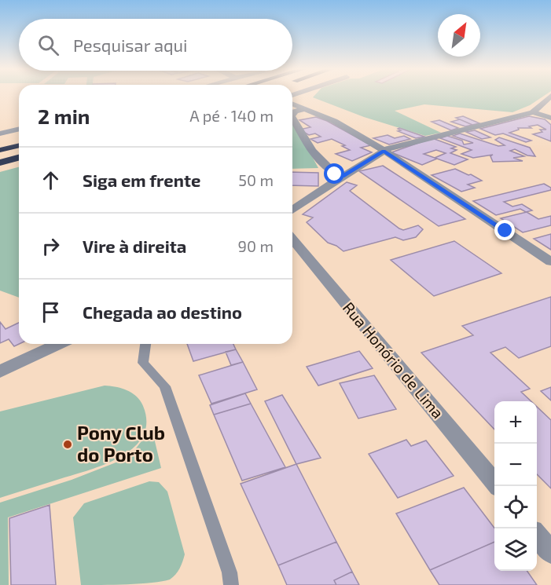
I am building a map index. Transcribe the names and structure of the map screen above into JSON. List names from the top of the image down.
{
  "streets": {
    "street": ["Rua Honório de Lima"]
  },
  "places": ["Pony Club do Porto"],
  "north": "top right",
  "page": {
    "search": "Pesquisar aqui",
    "heading": ["2 min", "A pé · 140 m"],
    "list": [
      ["Siga em frente", "50 m"],
      ["Vire à direita", "90 m"],
      "Chegada ao destino"
    ],
    "map_buttons": ["+", "−"]
  }
}
